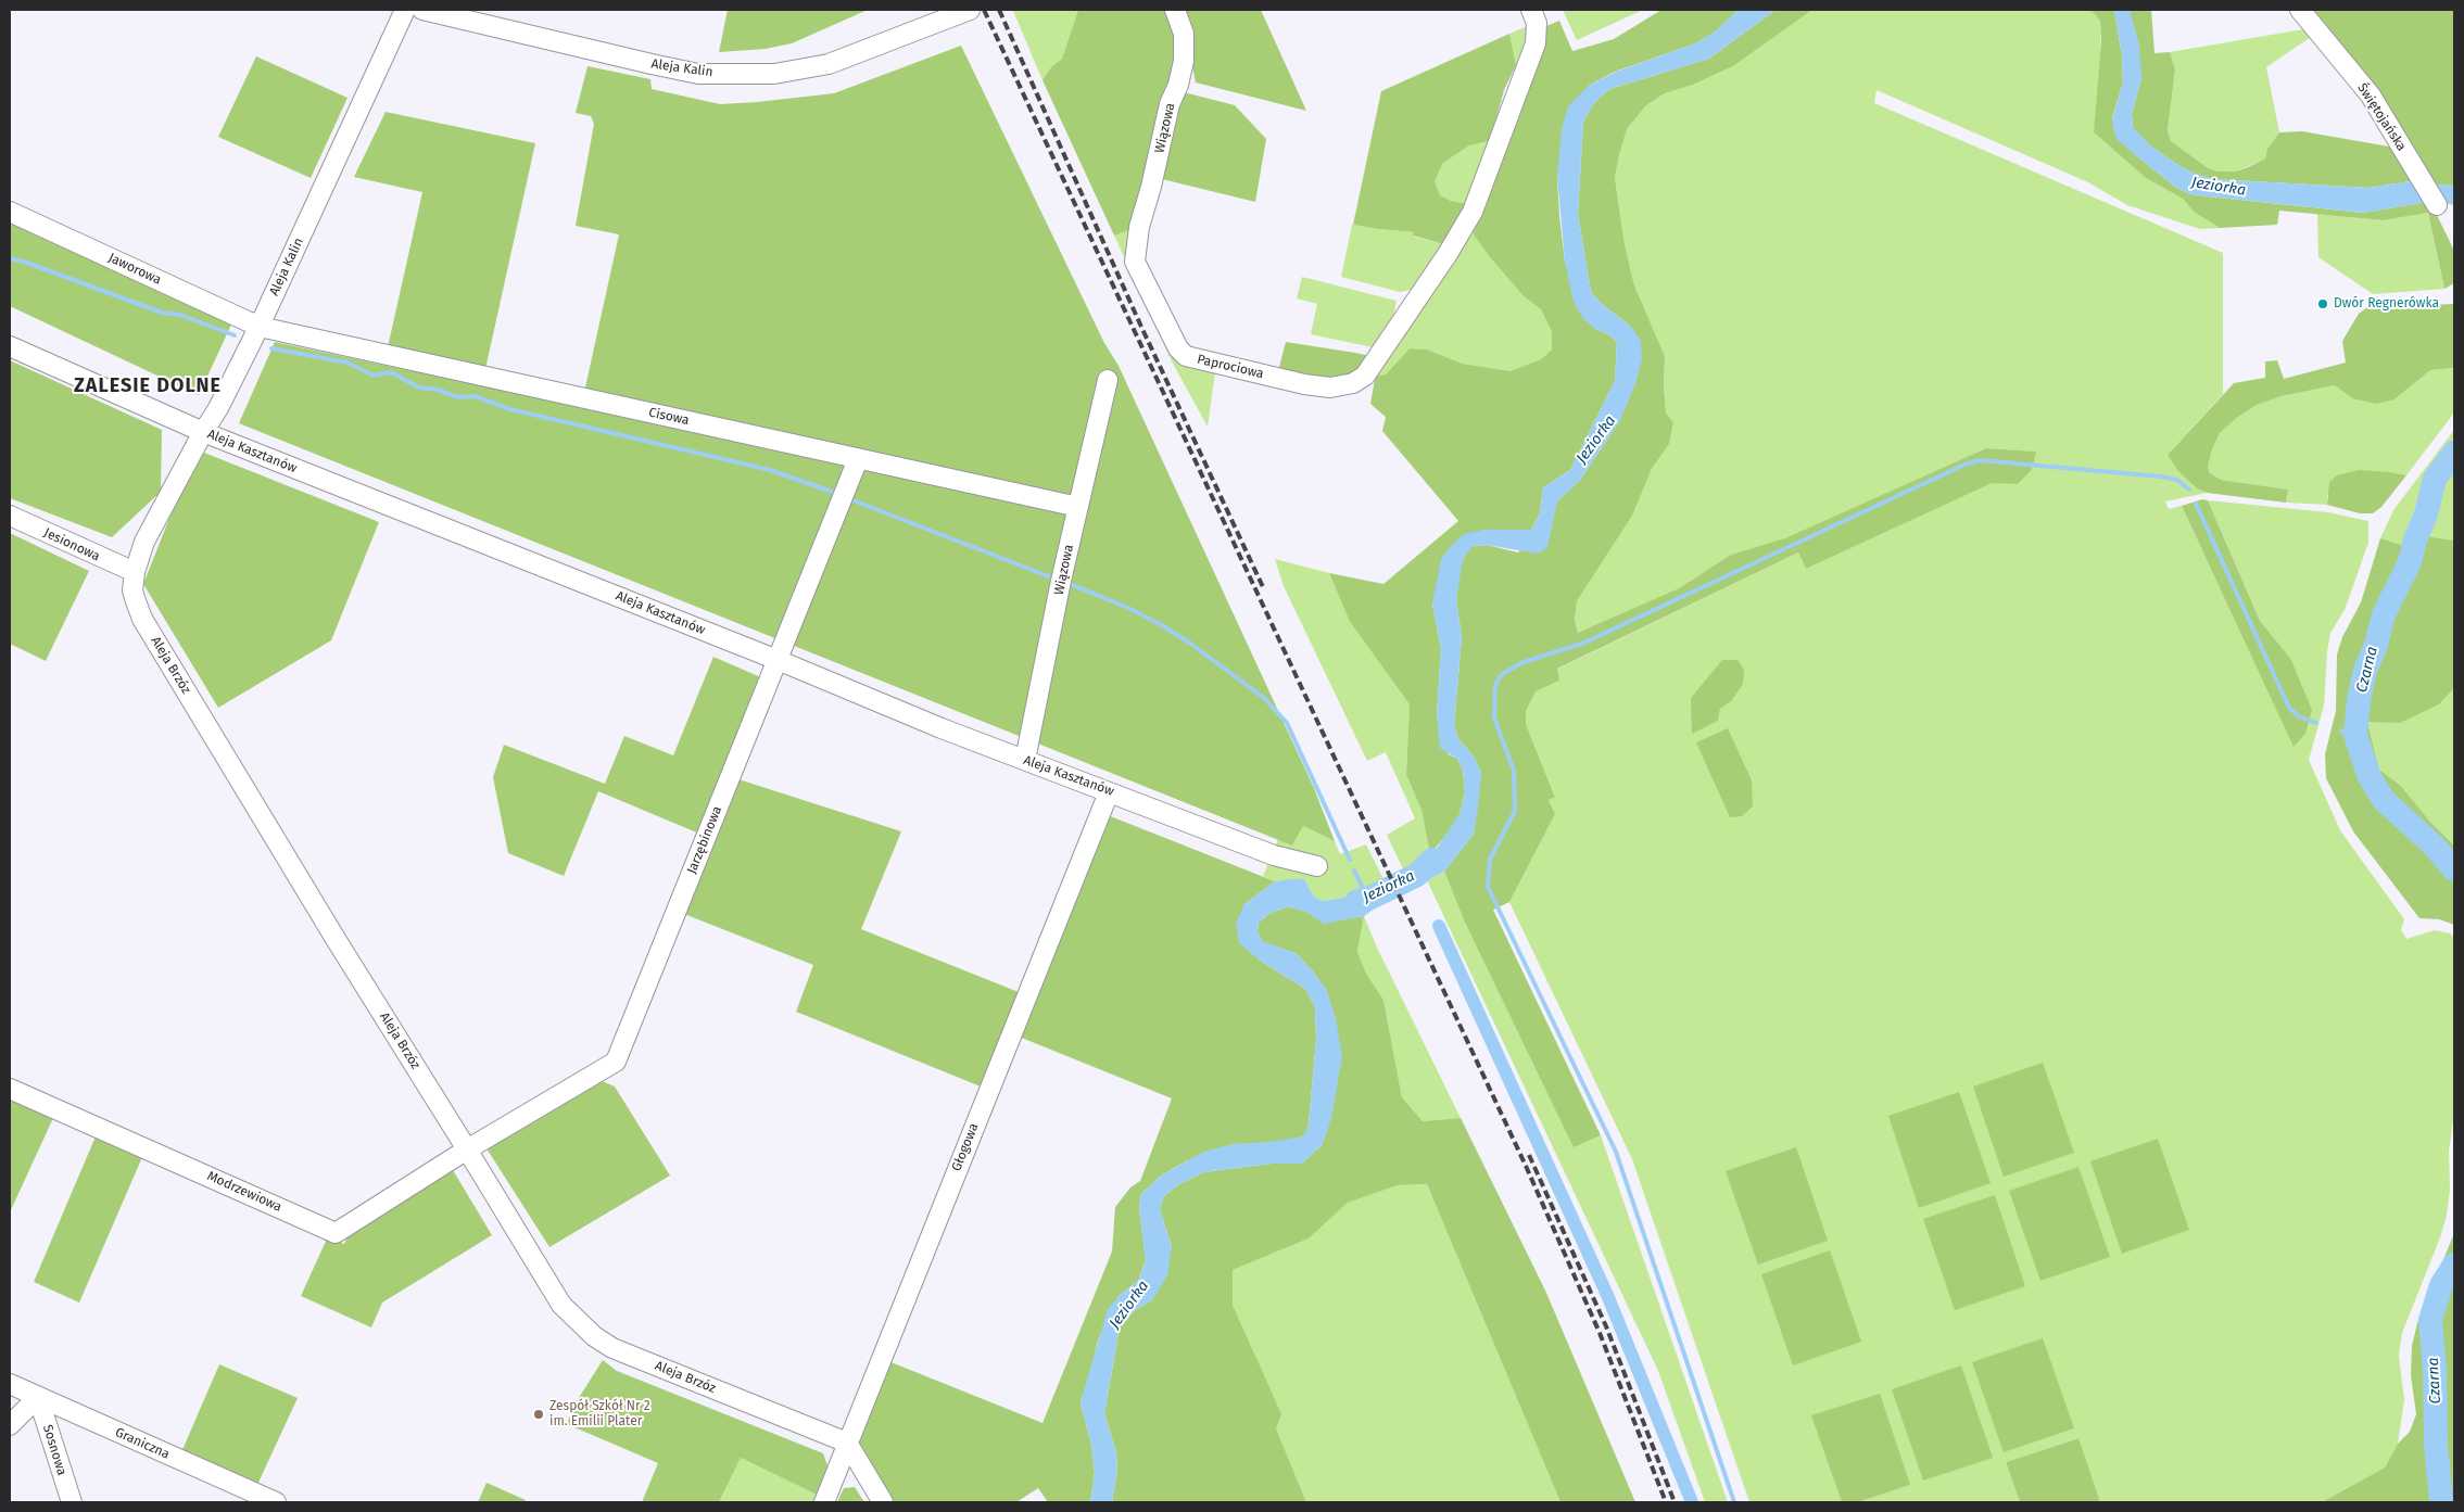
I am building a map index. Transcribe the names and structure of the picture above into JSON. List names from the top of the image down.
{
  "streets": {
    "street": [
      "Aleja Kalin",
      "Świętojańska",
      "Wiązowa",
      "Jaworowa",
      "Paprociowa",
      "Cisowa",
      "Aleja Kasztanów",
      "Jesionowa",
      "Aleja Brzóz",
      "Jarzębinowa",
      "Głogowa",
      "Modrzewiowa",
      "Graniczna",
      "Sosnowa"
    ]
  },
  "crossings": [
    ["Aleja Kalin", "Jaworowa"],
    ["Aleja Kalin", "Cisowa"],
    ["Aleja Kalin", "Aleja Kasztanów"],
    ["Aleja Kalin", "Aleja Brzóz"],
    ["Wiązowa", "Paprociowa"],
    ["Wiązowa", "Cisowa"],
    ["Wiązowa", "Aleja Kasztanów"],
    ["Jaworowa", "Cisowa"],
    ["Cisowa", "Jarzębinowa"],
    ["Aleja Kasztanów", "Aleja Brzóz"],
    ["Aleja Kasztanów", "Jarzębinowa"],
    ["Aleja Kasztanów", "Głogowa"],
    ["Jesionowa", "Aleja Brzóz"],
    ["Aleja Brzóz", "Jarzębinowa"],
    ["Aleja Brzóz", "Głogowa"],
    ["Aleja Brzóz", "Modrzewiowa"],
    ["Jarzębinowa", "Modrzewiowa"],
    ["Graniczna", "Sosnowa"]
  ],
  "districts": ["ZALESIE DOLNE"],
  "water": ["Jeziorka", "Czarna"],
  "places": ["Dwór Regnerówka", "Zespół Szkół Nr 2 im. Emilii Plater"]
}
